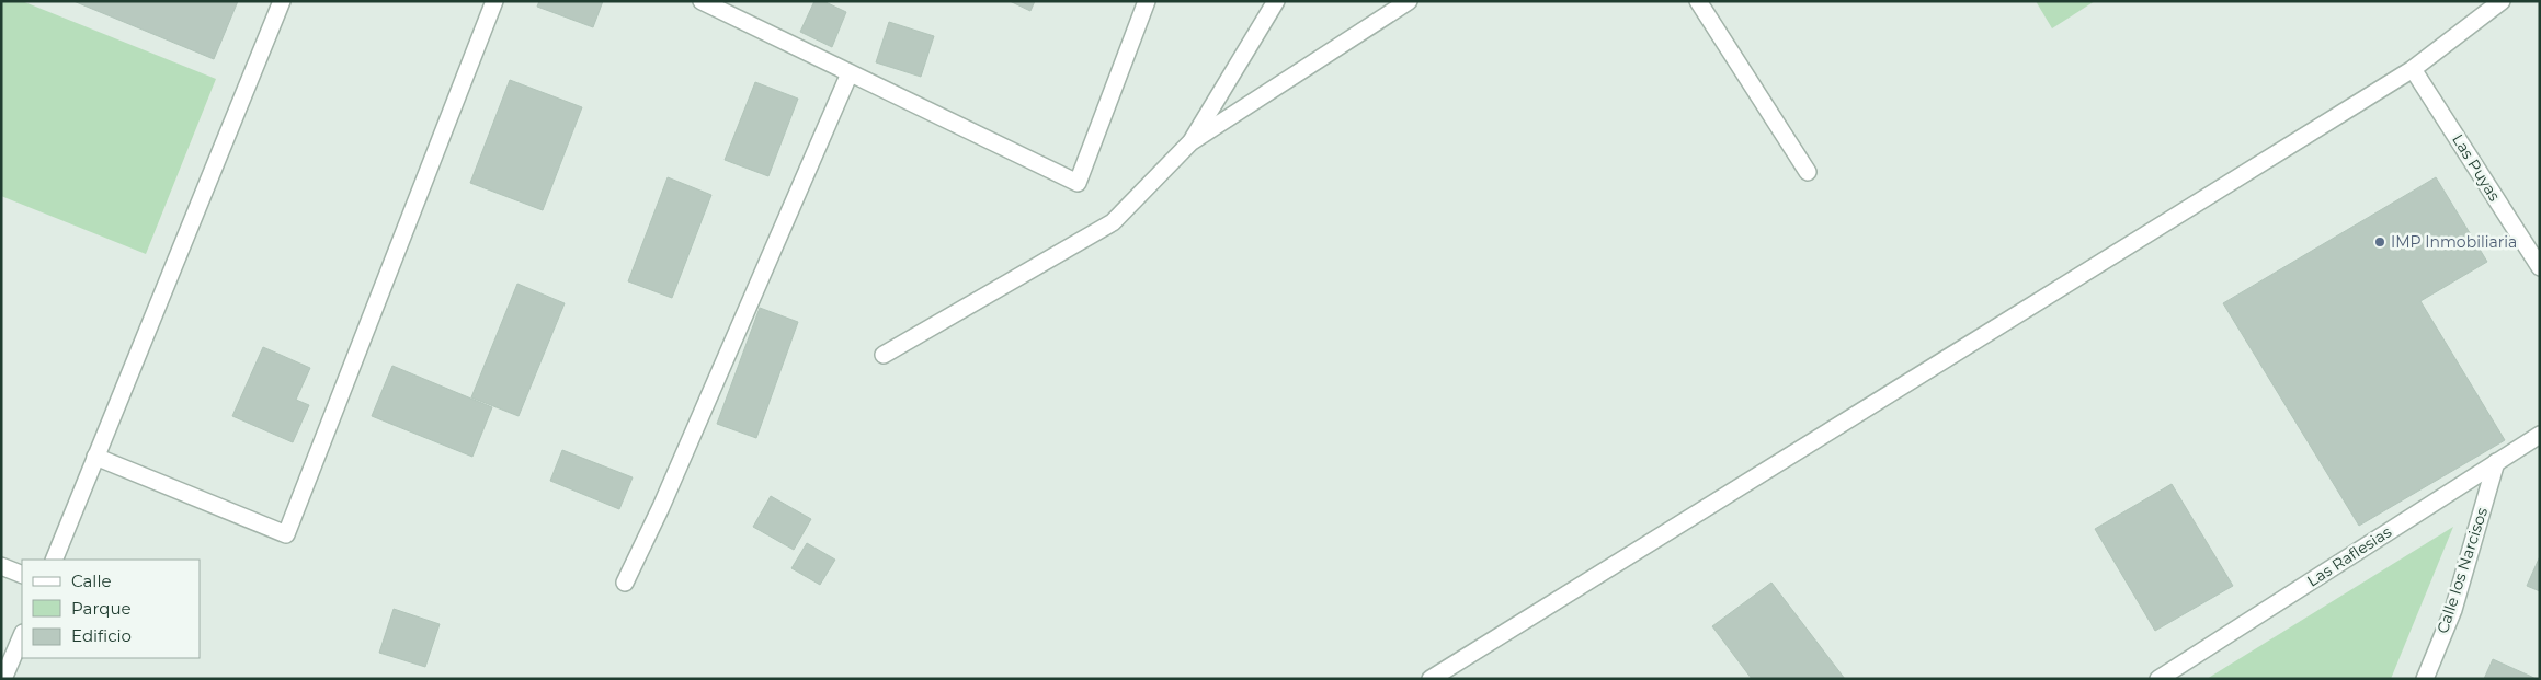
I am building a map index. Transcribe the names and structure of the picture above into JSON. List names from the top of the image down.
{
  "streets": {
    "street": ["Las Puyas", "Las Raflesias", "Calle los Narcisos"]
  },
  "crossings": [
    ["Las Raflesias", "Calle los Narcisos"]
  ],
  "places": ["IMP Inmobiliaria"],
  "legend": ["Calle", "Parque", "Edificio"]
}
